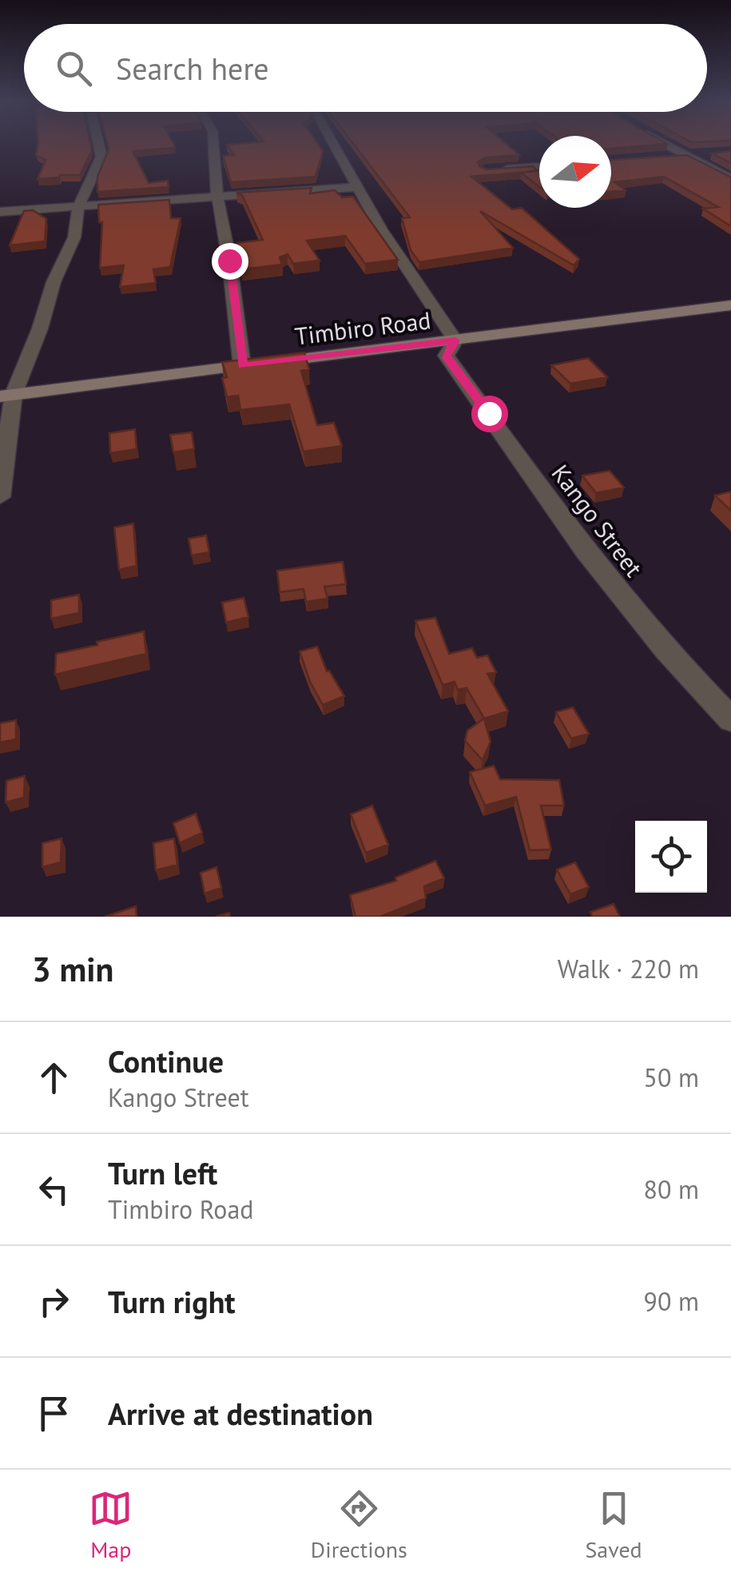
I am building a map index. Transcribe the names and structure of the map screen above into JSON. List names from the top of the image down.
{
  "streets": {
    "main road": ["Timbiro Road"],
    "street": ["Kango Street"]
  },
  "crossings": [
    ["Timbiro Road", "Kango Street"]
  ],
  "north": "right",
  "page": {
    "search": "Search here",
    "heading": ["3 min", "Walk · 220 m"],
    "list": [
      ["Continue", "Kango Street", "50 m"],
      ["Turn left", "Timbiro Road", "80 m"],
      ["Turn right", "90 m"],
      "Arrive at destination"
    ],
    "nav": ["Map", "Directions", "Saved"]
  }
}
